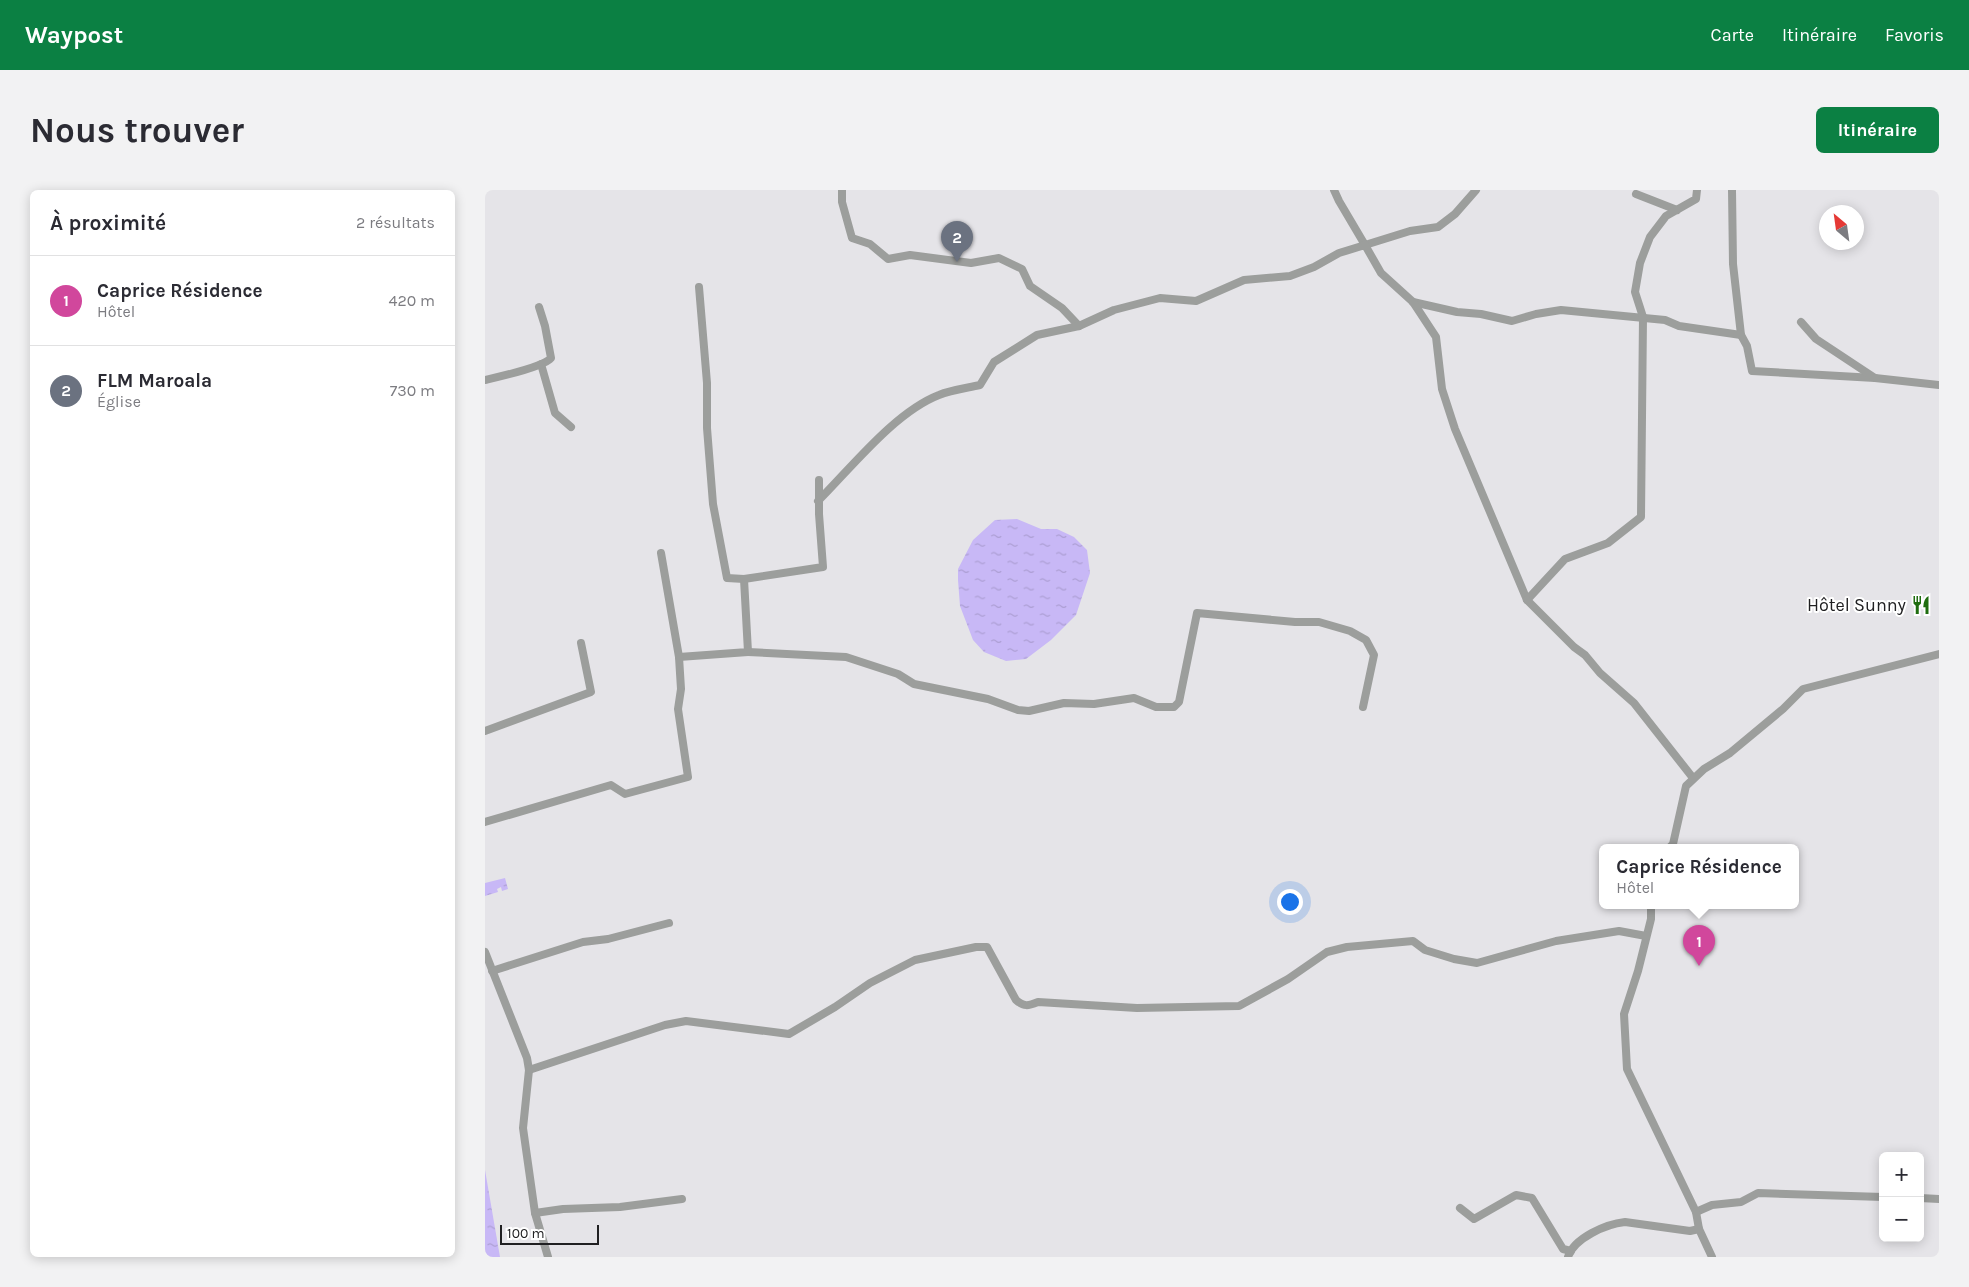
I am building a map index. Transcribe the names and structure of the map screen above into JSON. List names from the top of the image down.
{
  "places": {
    "restaurant": ["Hôtel Sunny"]
  },
  "scale_bar": "100 m",
  "north": "top left",
  "page": {
    "header": "Waypost",
    "nav": ["Carte", "Itinéraire", "Favoris"],
    "buttons": "Itinéraire",
    "title": "Nous trouver",
    "heading": ["À proximité", "2 résultats"],
    "pins": ["2", "1"],
    "list": [
      {
        "mark": "1",
        "name": "Caprice Résidence",
        "note": "Hôtel",
        "value": "420 m"
      },
      {
        "mark": "2",
        "name": "FLM Maroala",
        "note": "Église",
        "value": "730 m"
      }
    ],
    "popup": ["Caprice Résidence", "Hôtel"],
    "map_buttons": ["+", "−"],
    "scale": "100 m"
  }
}
